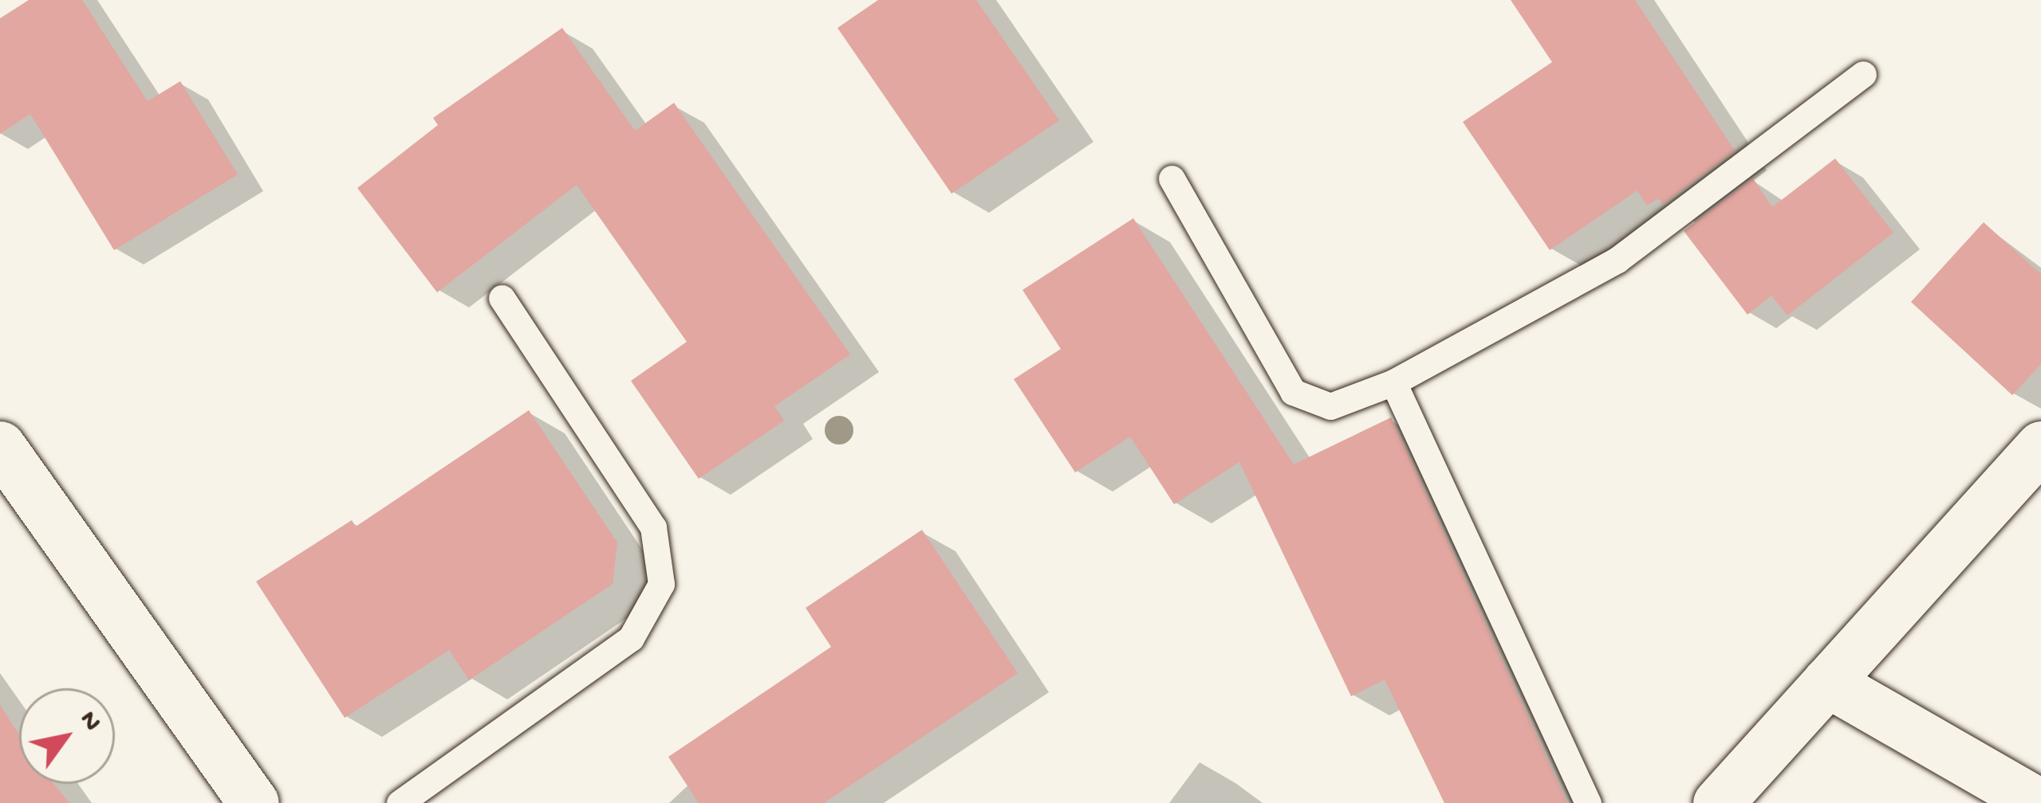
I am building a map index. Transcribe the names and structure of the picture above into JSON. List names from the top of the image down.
{
  "north": "top right"
}
